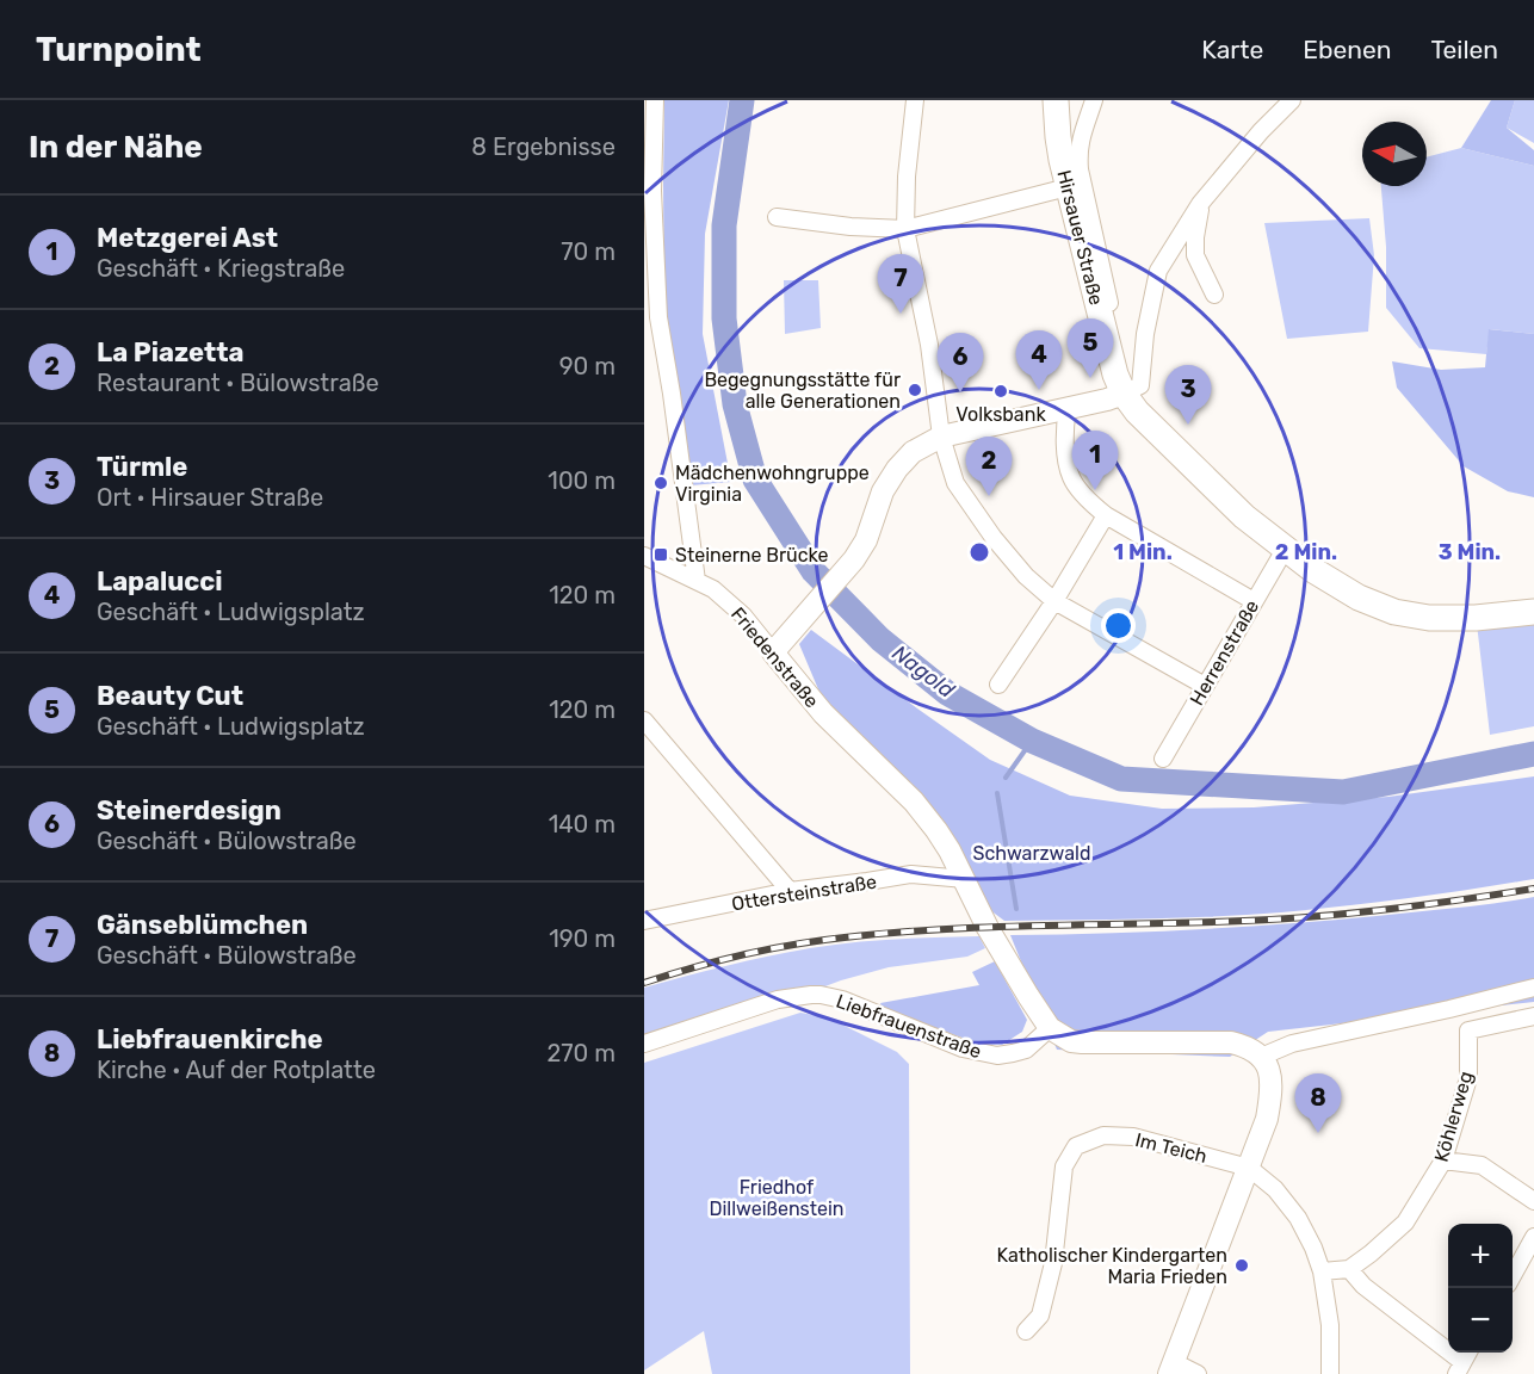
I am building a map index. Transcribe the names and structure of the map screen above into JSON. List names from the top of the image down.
{
  "streets": {
    "main road": ["Hirsauer Straße"],
    "street": [
      "Herrenstraße",
      "Friedenstraße",
      "Ottersteinstraße",
      "Liebfrauenstraße",
      "Köhlerweg",
      "Im Teich"
    ]
  },
  "crossings": [
    ["Hirsauer Straße", "Herrenstraße"],
    ["Friedenstraße", "Ottersteinstraße"],
    ["Friedenstraße", "Liebfrauenstraße"]
  ],
  "water": ["Nagold"],
  "parks": ["Schwarzwald", "Friedhof Dillweißenstein"],
  "places": {
    "other": [
      "Begegnungsstätte für alle Generationen",
      "Volksbank",
      "Mädchenwohngruppe Virginia",
      "Katholischer Kindergarten Maria Frieden"
    ],
    "transit": ["Steinerne Brücke"]
  },
  "north": "left",
  "page": {
    "header": "Turnpoint",
    "nav": ["Karte", "Ebenen", "Teilen"],
    "heading": ["In der Nähe", "8 Ergebnisse"],
    "list": [
      {
        "mark": "1",
        "name": "Metzgerei Ast",
        "note": "Geschäft · Kriegstraße",
        "value": "70 m"
      },
      {
        "mark": "2",
        "name": "La Piazetta",
        "note": "Restaurant · Bülowstraße",
        "value": "90 m"
      },
      {
        "mark": "3",
        "name": "Türmle",
        "note": "Ort · Hirsauer Straße",
        "value": "100 m"
      },
      {
        "mark": "4",
        "name": "Lapalucci",
        "note": "Geschäft · Ludwigsplatz",
        "value": "120 m"
      },
      {
        "mark": "5",
        "name": "Beauty Cut",
        "note": "Geschäft · Ludwigsplatz",
        "value": "120 m"
      },
      {
        "mark": "6",
        "name": "Steinerdesign",
        "note": "Geschäft · Bülowstraße",
        "value": "140 m"
      },
      {
        "mark": "7",
        "name": "Gänseblümchen",
        "note": "Geschäft · Bülowstraße",
        "value": "190 m"
      },
      {
        "mark": "8",
        "name": "Liebfrauenkirche",
        "note": "Kirche · Auf der Rotplatte",
        "value": "270 m"
      }
    ],
    "pins": [
      "7",
      "5",
      "4",
      "6",
      "3",
      "1",
      "2",
      "8"
    ],
    "map_buttons": ["+", "−"]
  },
  "rings": ["1 Min.", "2 Min.", "3 Min."]
}
